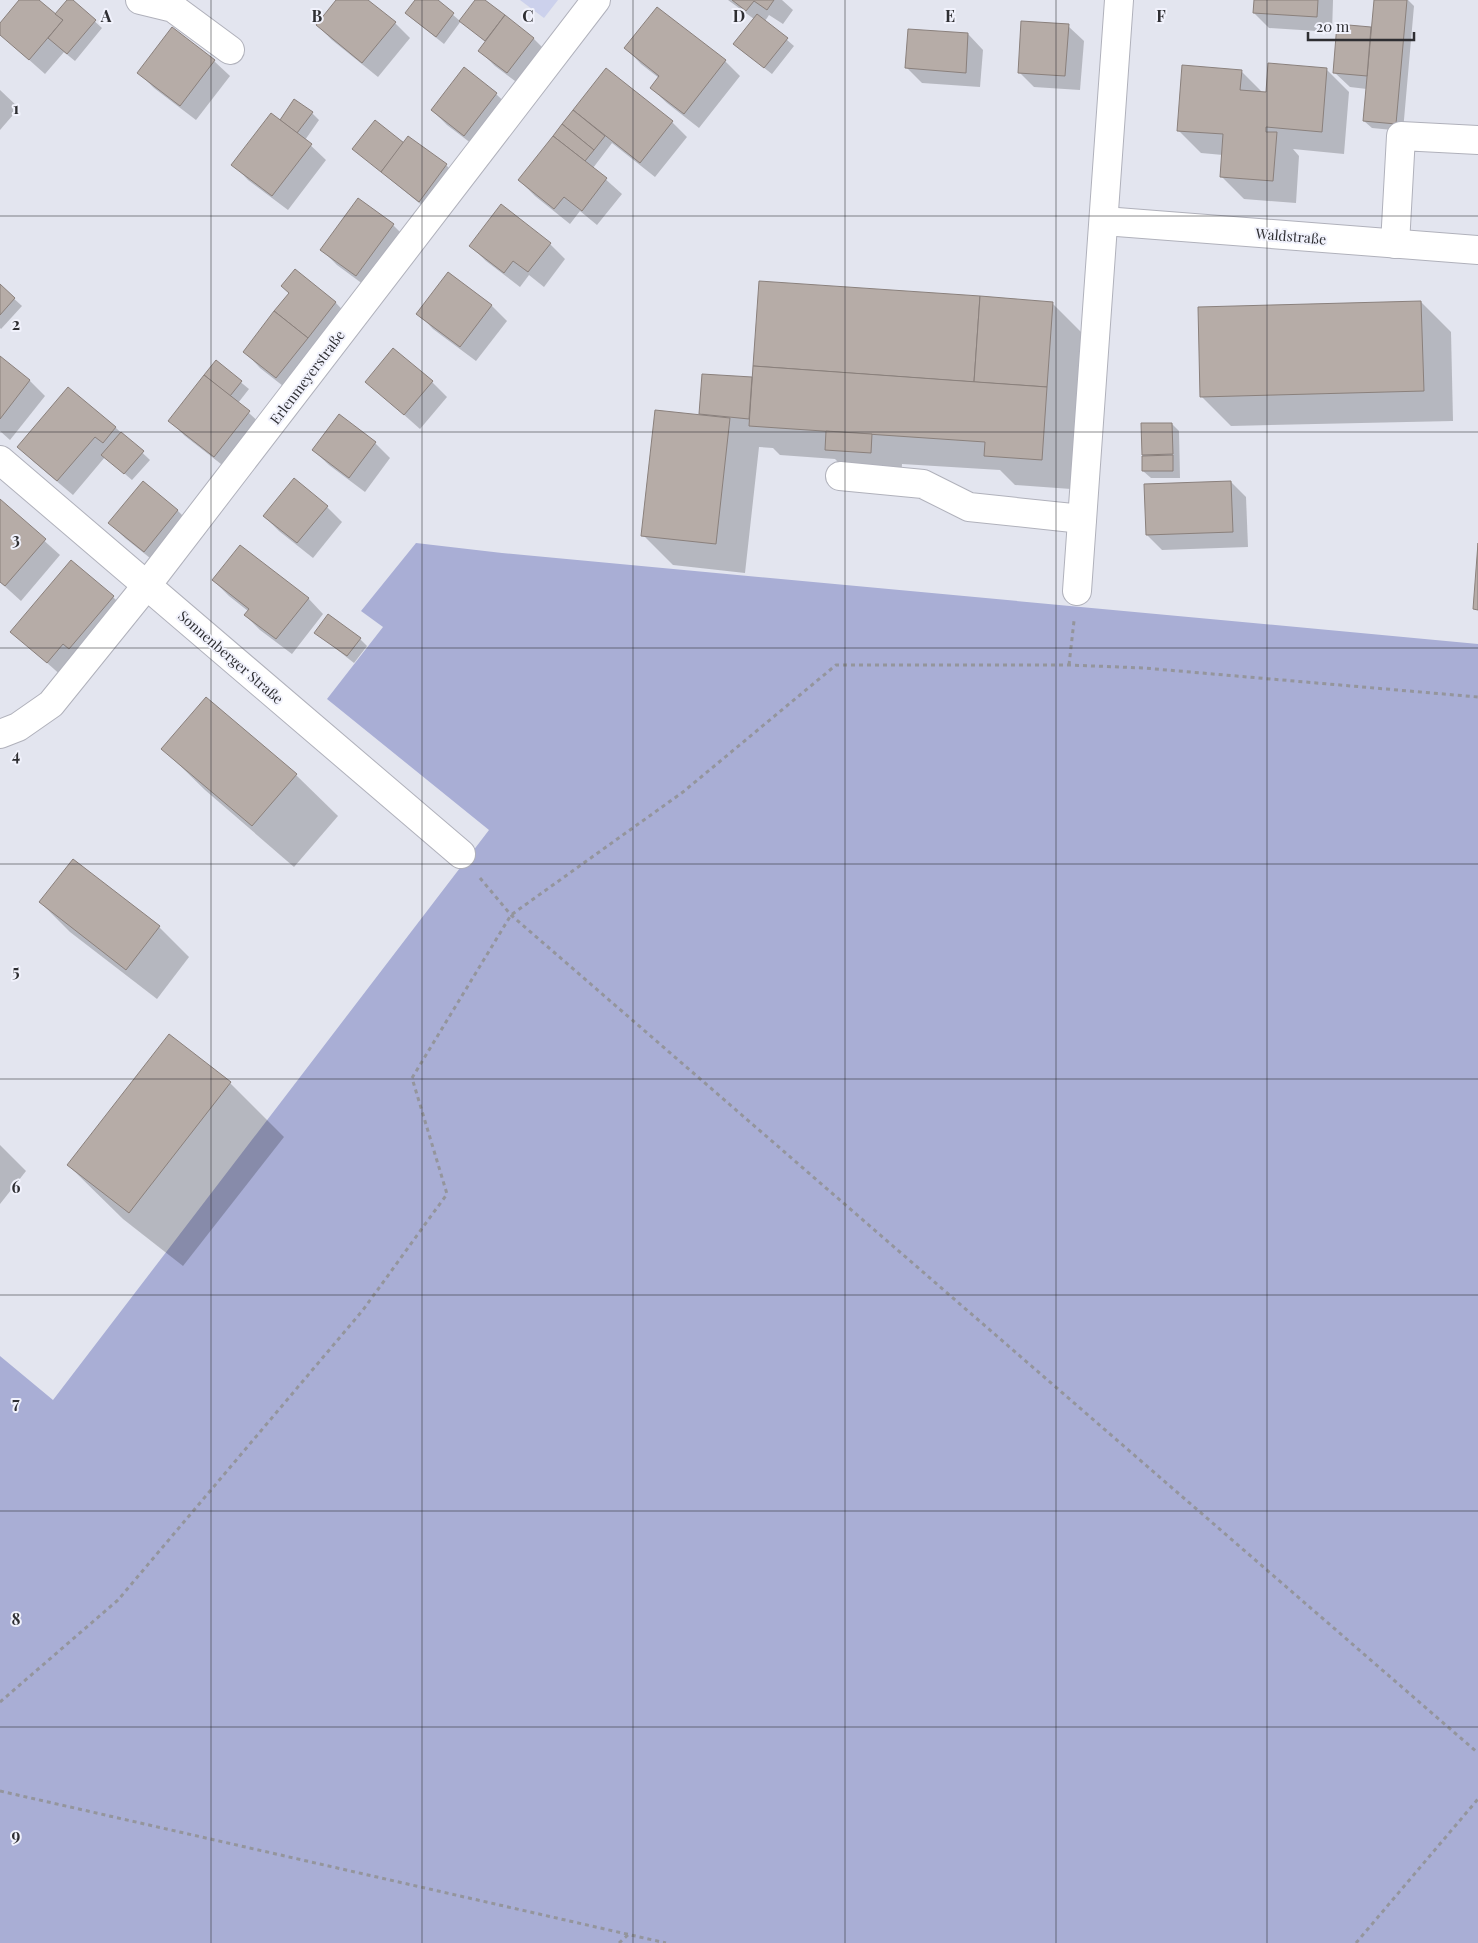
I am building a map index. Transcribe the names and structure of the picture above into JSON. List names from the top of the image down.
{
  "streets": {
    "street": ["Waldstraße", "Erlenmeyerstraße", "Sonnenberger Straße"]
  },
  "crossings": [
    ["Erlenmeyerstraße", "Sonnenberger Straße"]
  ],
  "scale_bar": "20 m",
  "grid": {
    "columns": [
      "A",
      "B",
      "C",
      "D",
      "E",
      "F"
    ],
    "rows": [
      "1",
      "2",
      "3",
      "4",
      "5",
      "6",
      "7",
      "8",
      "9"
    ]
  }
}
